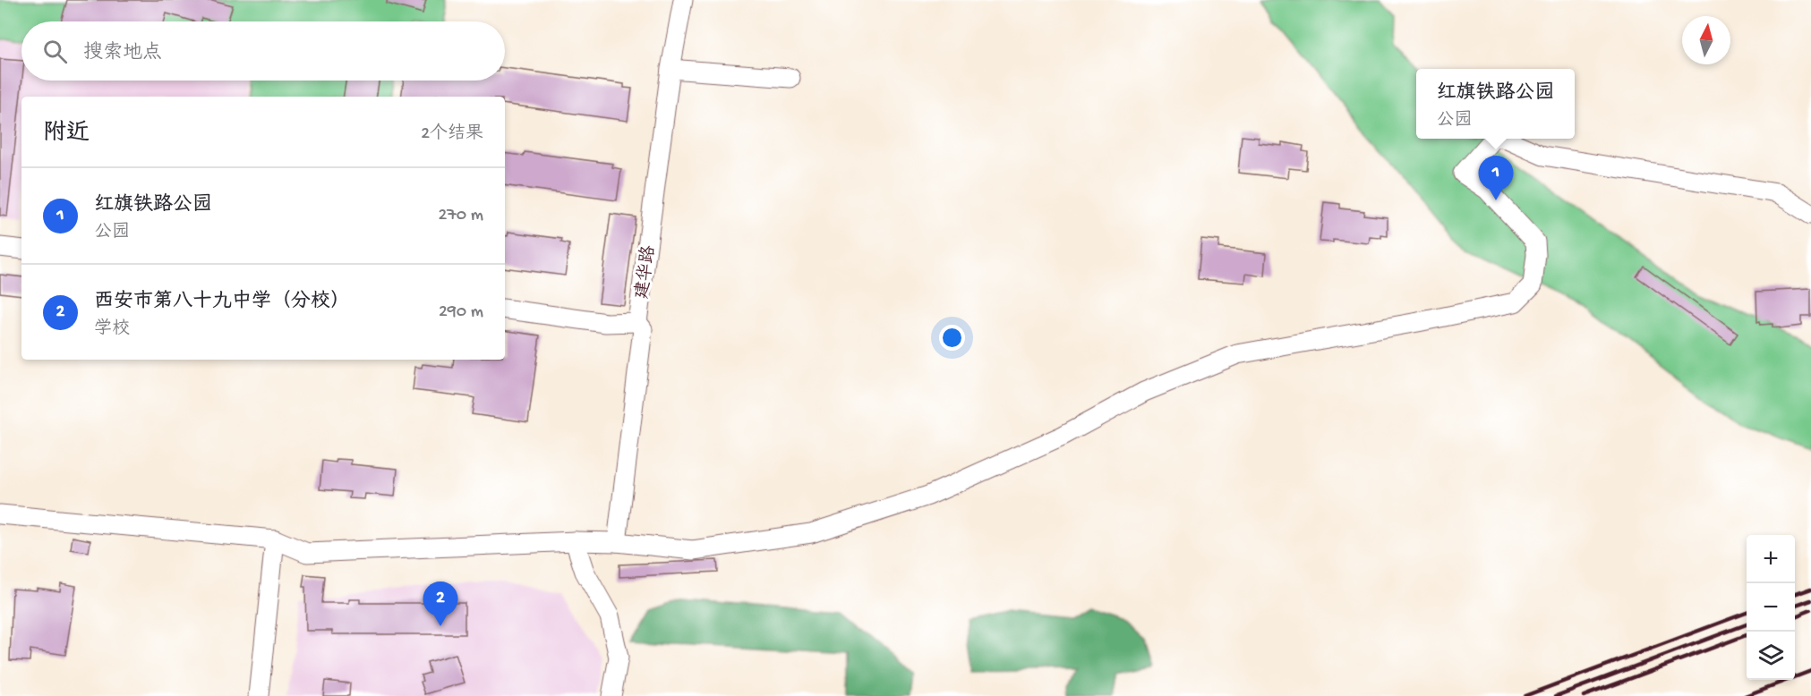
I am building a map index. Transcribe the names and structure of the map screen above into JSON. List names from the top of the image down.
{
  "streets": {
    "street": ["建华路"]
  },
  "north": "top",
  "page": {
    "search": "搜索地点",
    "popup": ["红旗铁路公园", "公园"],
    "heading": ["附近", "2个结果"],
    "pins": ["1", "2"],
    "list": [
      {
        "mark": "1",
        "name": "红旗铁路公园",
        "note": "公园",
        "value": "270 m"
      },
      {
        "mark": "2",
        "name": "西安市第八十九中学（分校）",
        "note": "学校",
        "value": "290 m"
      }
    ],
    "map_buttons": ["+", "−"]
  }
}
